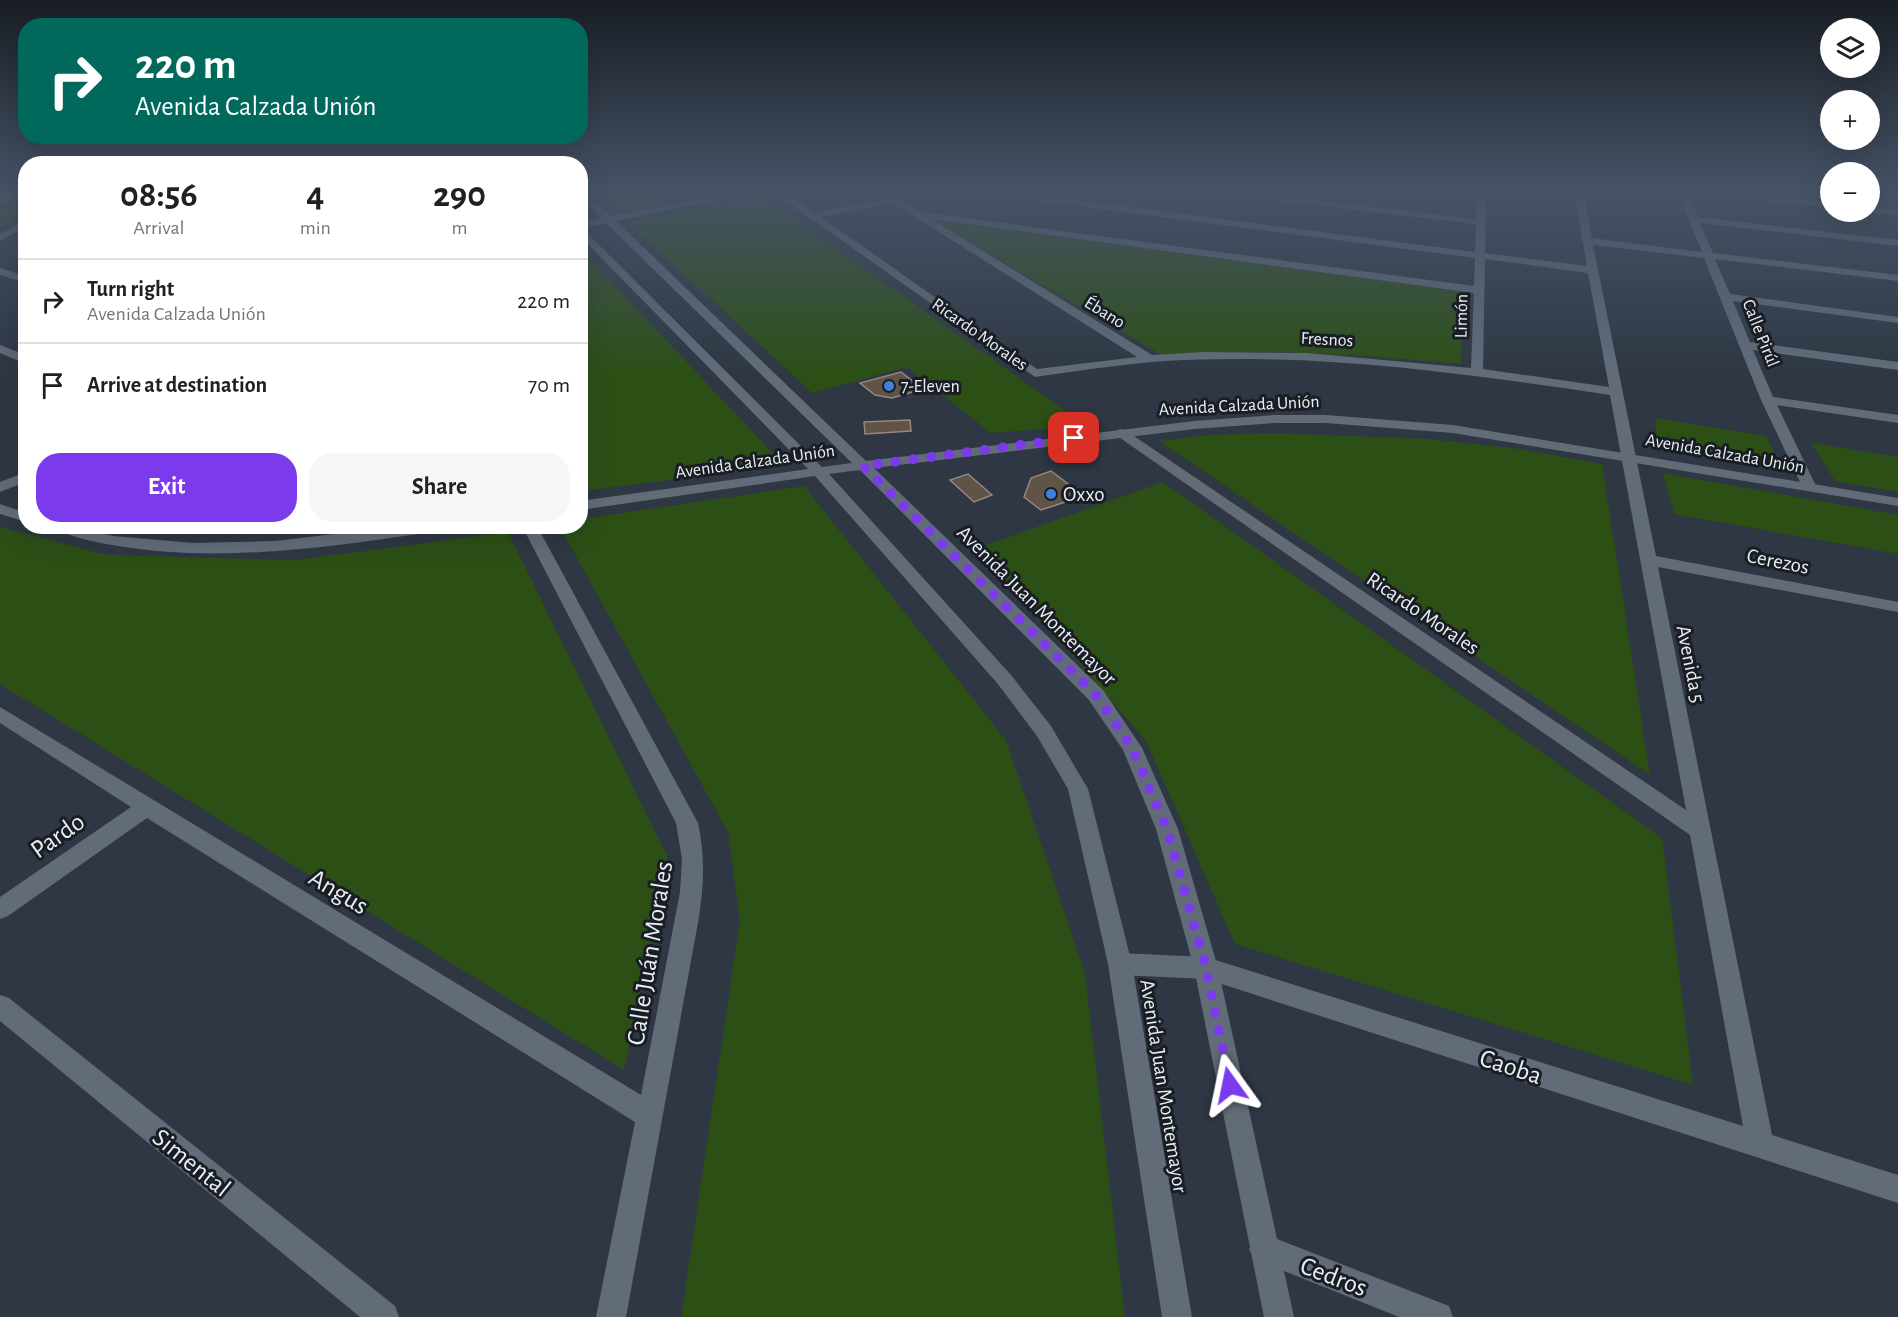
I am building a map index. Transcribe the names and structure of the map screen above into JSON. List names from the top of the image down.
{
  "streets": {
    "street": [
      "Ébano",
      "Limón",
      "Calle Pirúl",
      "Ricardo Morales",
      "Fresnos",
      "Avenida Calzada Unión",
      "Cerezos",
      "Avenida Juan Montemayor",
      "Avenida 5",
      "Pardo",
      "Angus",
      "Calle Juán Morales",
      "Caoba",
      "Simental",
      "Cedros"
    ]
  },
  "crossings": [
    ["Ébano", "Fresnos"],
    ["Limón", "Fresnos"],
    ["Calle Pirúl", "Avenida Calzada Unión"],
    ["Ricardo Morales", "Fresnos"],
    ["Ricardo Morales", "Avenida Calzada Unión"],
    ["Ricardo Morales", "Avenida 5"],
    ["Fresnos", "Avenida 5"],
    ["Avenida Calzada Unión", "Avenida Juan Montemayor"],
    ["Avenida Calzada Unión", "Avenida 5"],
    ["Cerezos", "Avenida 5"],
    ["Avenida Juan Montemayor", "Caoba"],
    ["Avenida Juan Montemayor", "Cedros"],
    ["Avenida 5", "Caoba"],
    ["Pardo", "Angus"],
    ["Angus", "Calle Juán Morales"]
  ],
  "places": ["7-Eleven", "Oxxo"],
  "page": {
    "map_buttons": ["+", "−"],
    "turn": ["220 m", "Avenida Calzada Unión"],
    "eta": [
      "08:56",
      "Arrival",
      "4",
      "min",
      "290",
      "m"
    ],
    "list": [
      {
        "name": "Turn right",
        "note": "Avenida Calzada Unión",
        "value": "220 m"
      },
      {
        "name": "Arrive at destination",
        "value": "70 m"
      }
    ],
    "buttons": ["Exit", "Share"]
  }
}
